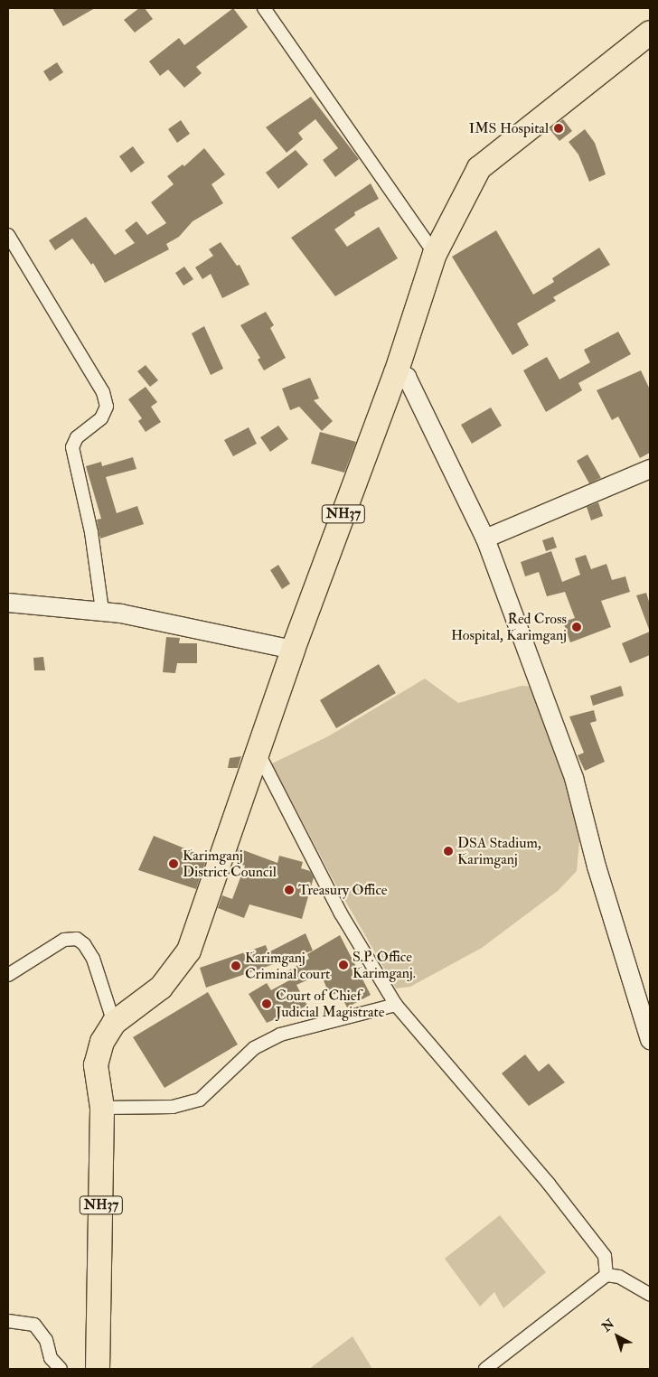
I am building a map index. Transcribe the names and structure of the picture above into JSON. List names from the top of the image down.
{
  "streets": {
    "highway": ["NH37"]
  },
  "places": [
    "IMS Hospital",
    "Red Cross Hospital, Karimganj",
    "DSA Stadium, Karimganj",
    "Karimganj District Council",
    "Treasury Office",
    "S.P. Office Karimganj.",
    "Karimganj Criminal court",
    "Court of Chief Judicial Magistrate"
  ],
  "north": "top left"
}
